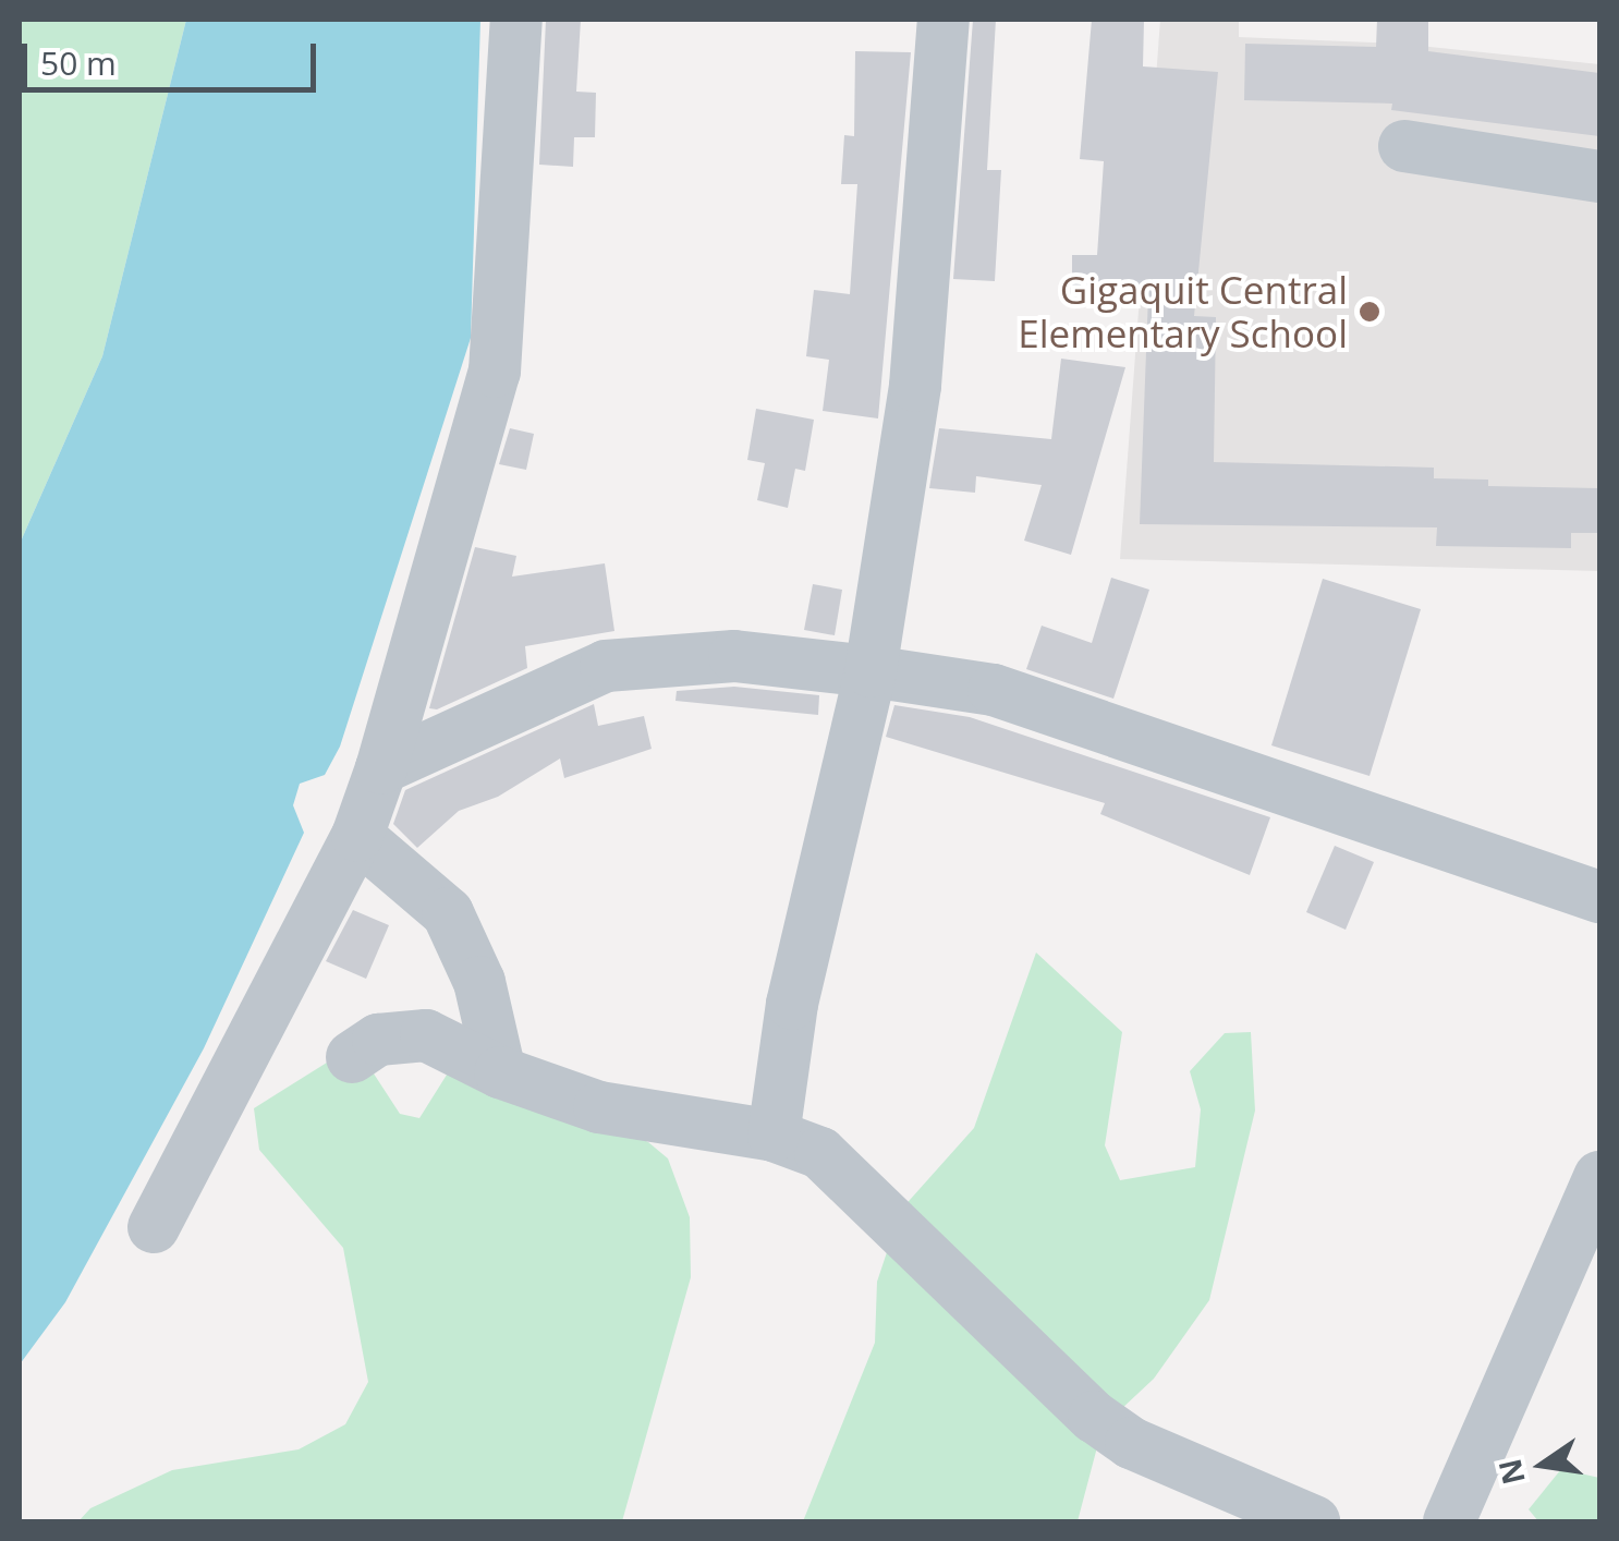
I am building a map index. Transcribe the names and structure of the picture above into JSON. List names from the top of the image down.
{
  "places": ["Gigaquit Central Elementary School"],
  "scale_bar": "50 m",
  "north": "left"
}
